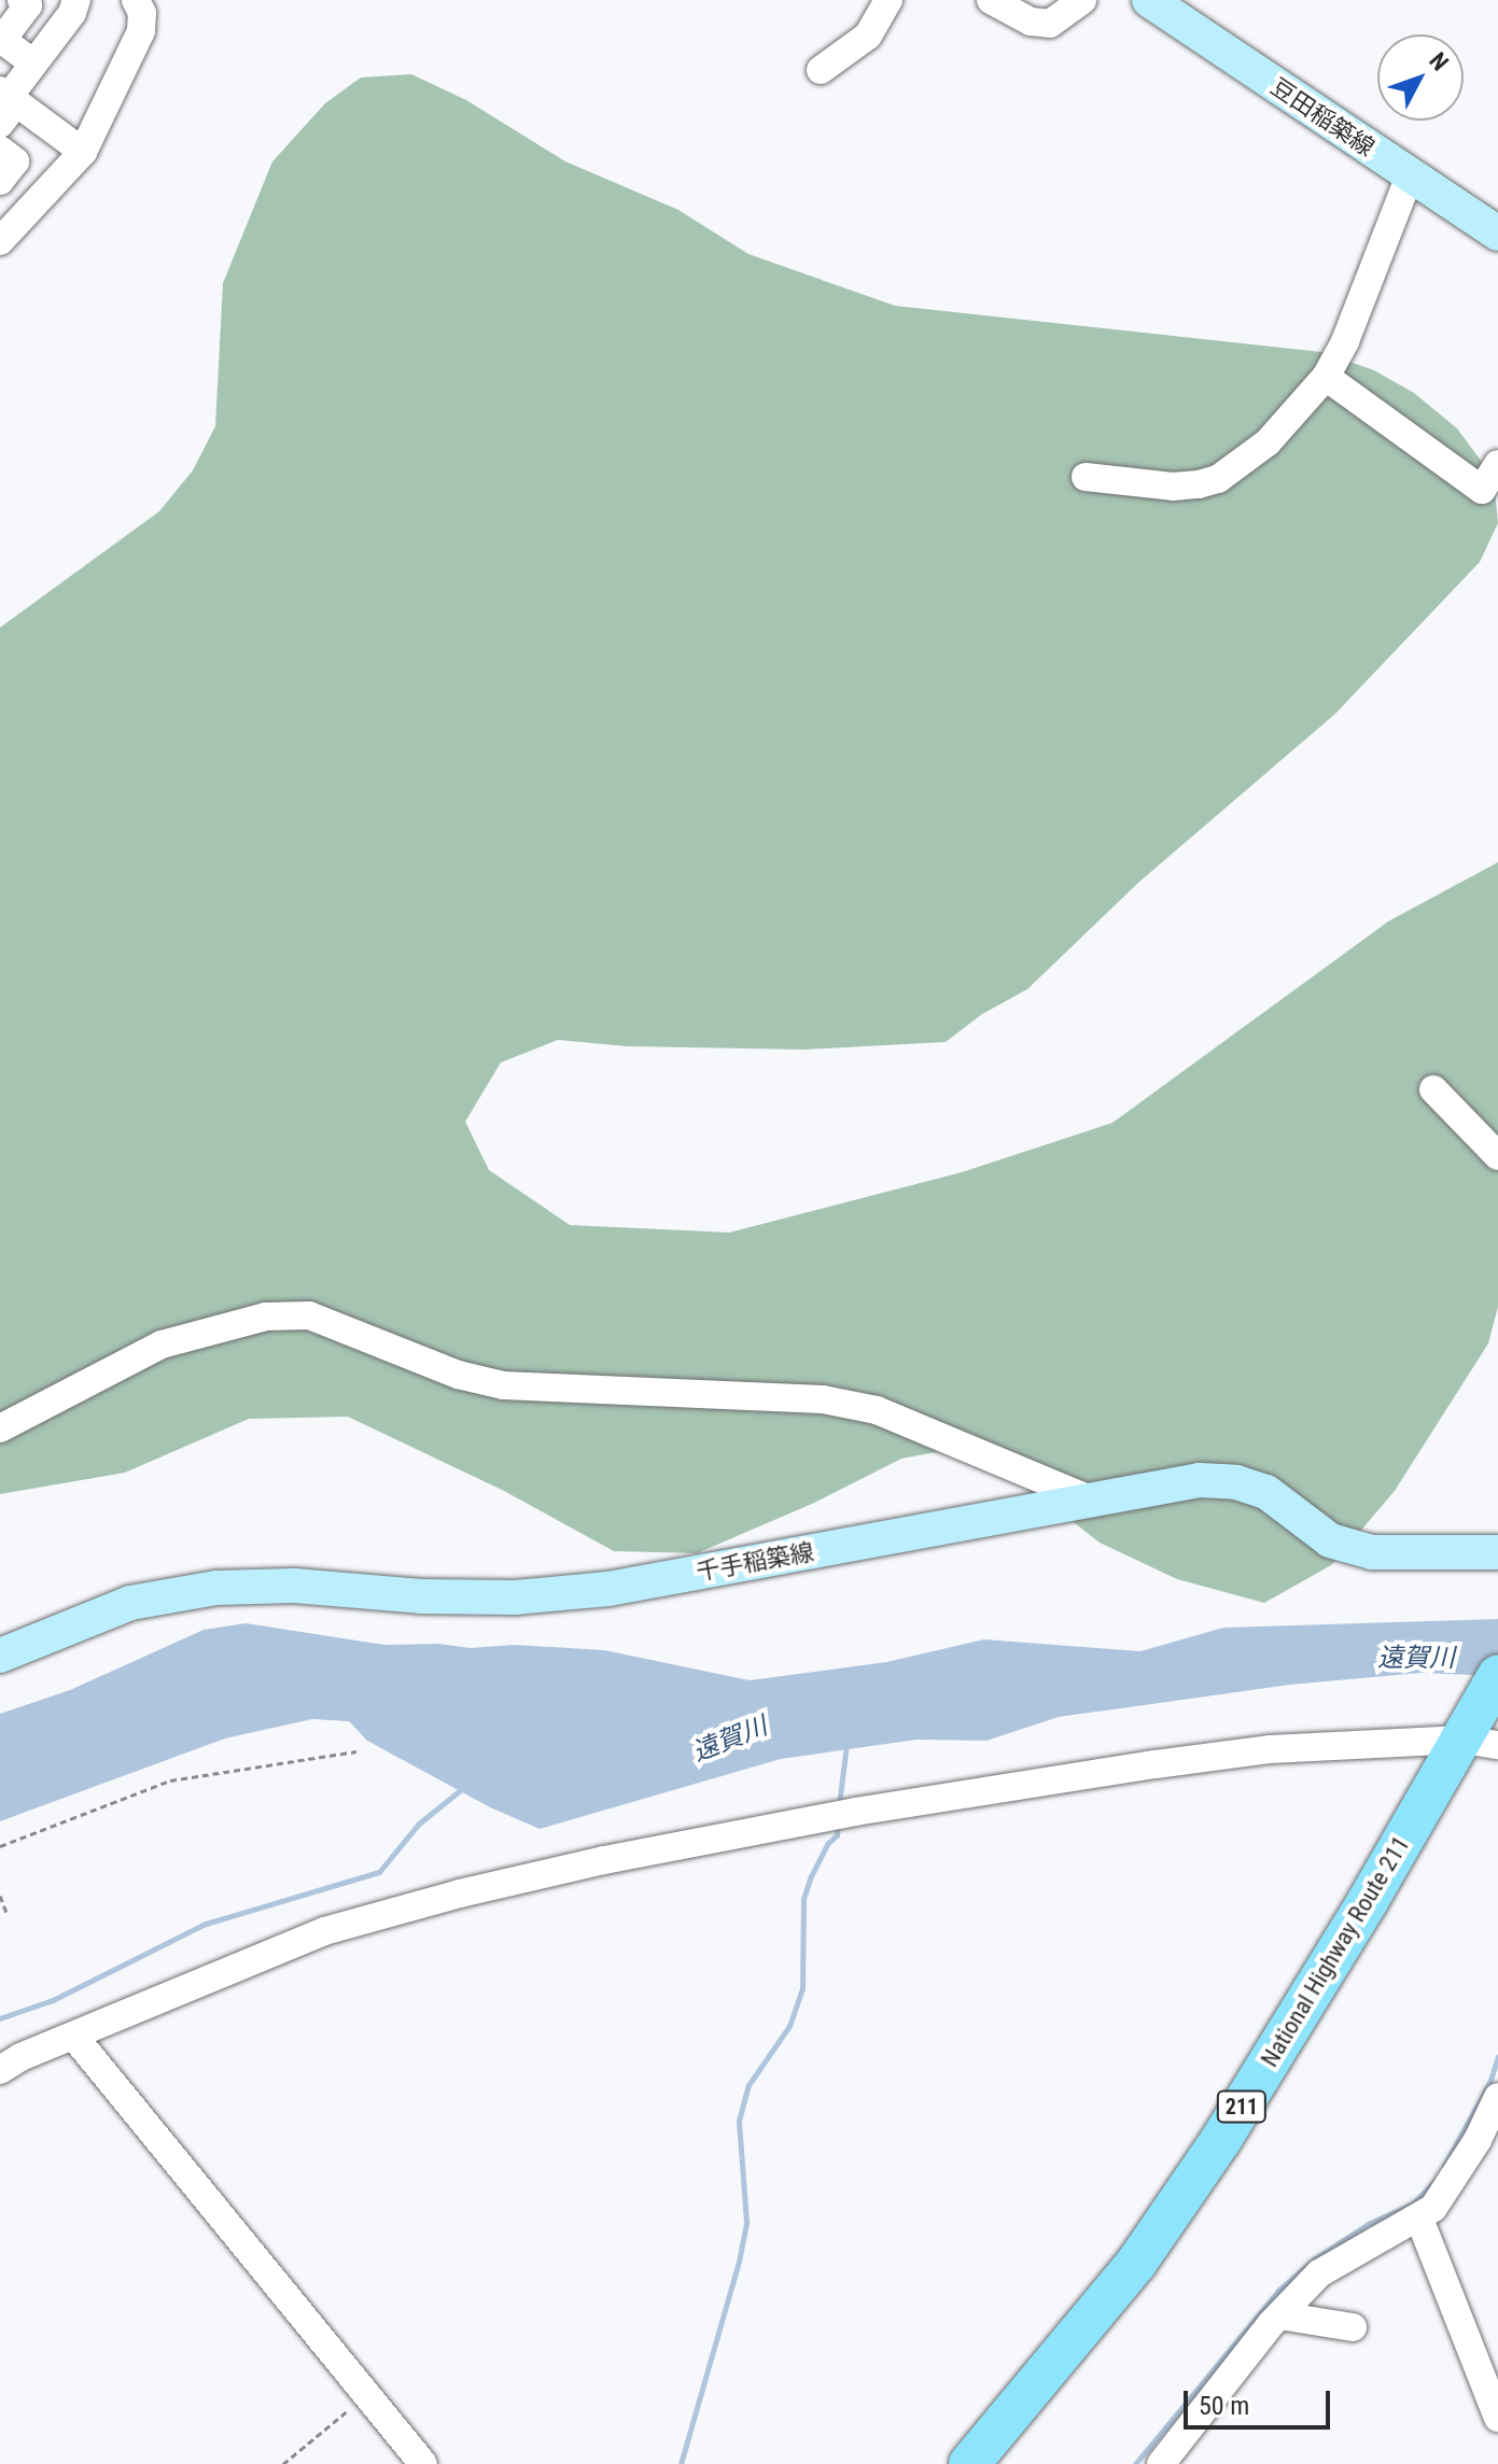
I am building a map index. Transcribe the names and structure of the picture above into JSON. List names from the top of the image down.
{
  "streets": {
    "highway": ["National Highway Route 211", "211"],
    "main road": ["豆田稲築線", "千手稲築線"]
  },
  "water": ["遠賀川"],
  "scale_bar": "50 m",
  "north": "top right"
}
